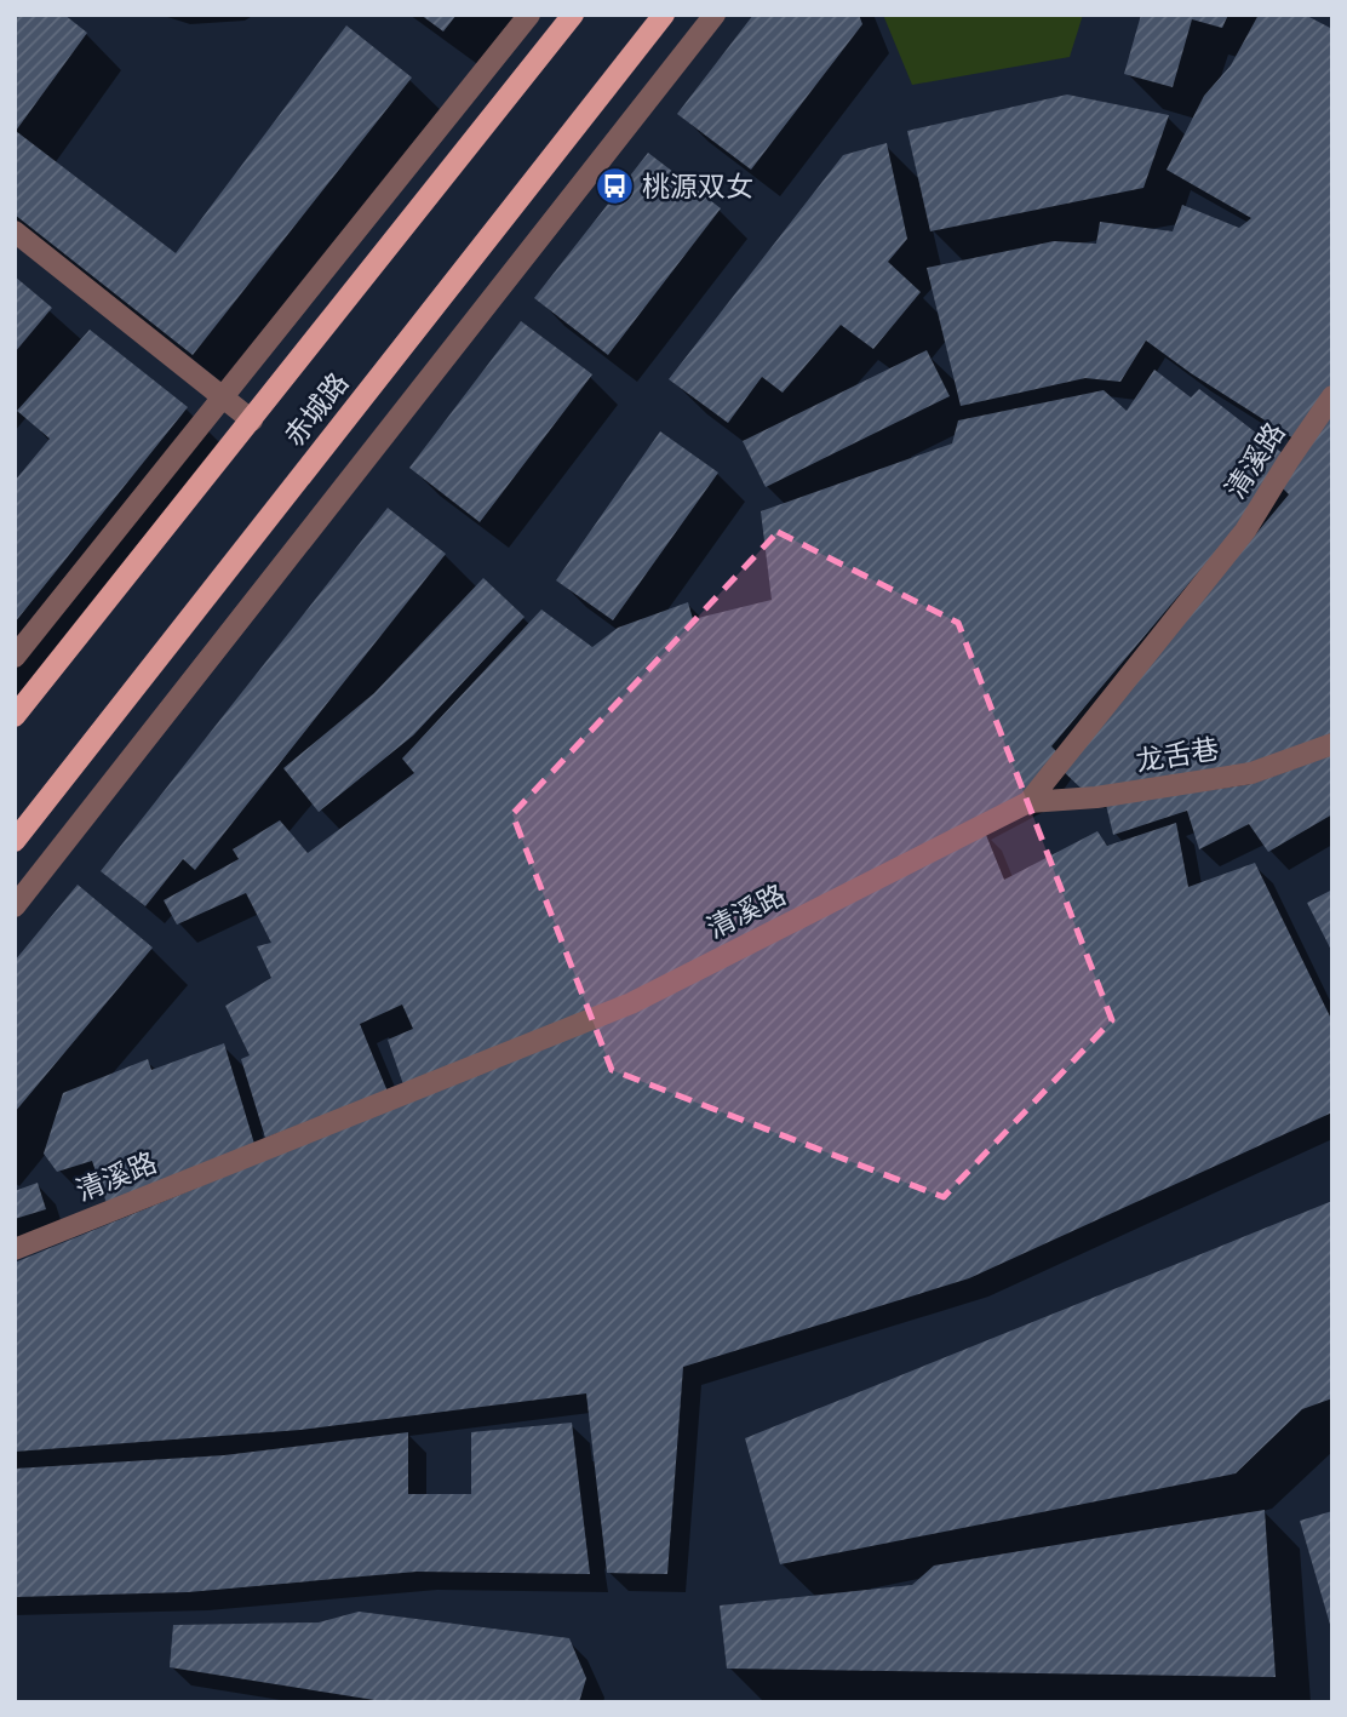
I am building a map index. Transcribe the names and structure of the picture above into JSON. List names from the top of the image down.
{
  "streets": {
    "main road": ["赤城路"],
    "street": ["清溪路", "龙舌巷"]
  },
  "crossings": [
    ["清溪路", "龙舌巷"]
  ],
  "places": {
    "bus stop": ["桃源双女"]
  }
}
